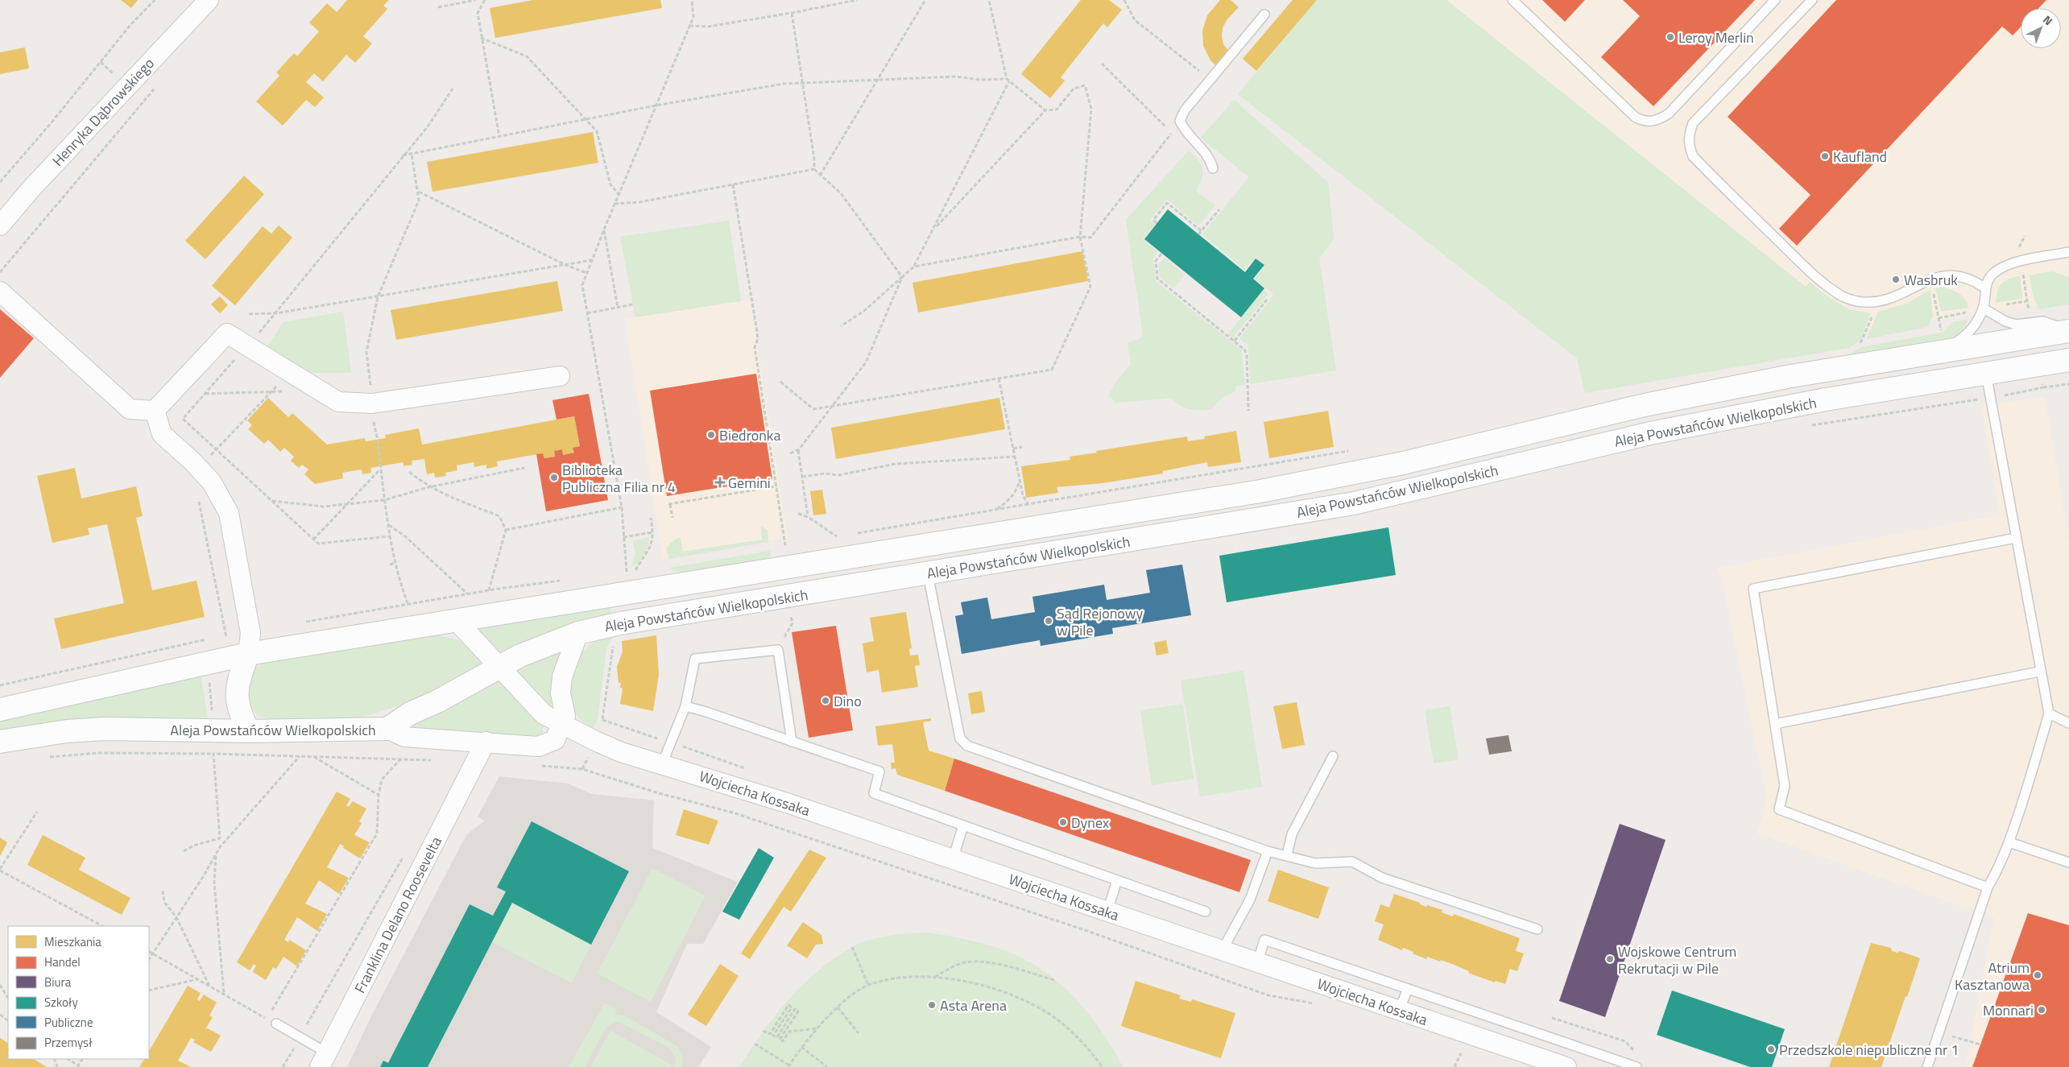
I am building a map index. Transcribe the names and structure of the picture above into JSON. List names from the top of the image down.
{
  "streets": {
    "main road": ["Aleja Powstańców Wielkopolskich"],
    "street": ["Henryka Dąbrowskiego", "Wojciecha Kossaka", "Franklina Delano Roosevelta"]
  },
  "crossings": [
    ["Aleja Powstańców Wielkopolskich", "Wojciecha Kossaka"]
  ],
  "places": {
    "other": [
      "Leroy Merlin",
      "Kaufland",
      "Wasbruk",
      "Biedronka",
      "Biblioteka Publiczna Filia nr 4",
      "Sąd Rejonowy w Pile",
      "Dino",
      "Dynex",
      "Wojskowe Centrum Rekrutacji w Pile",
      "Atrium Kasztanowa",
      "Asta Arena",
      "Monnari",
      "Przedszkole niepubliczne nr 1"
    ],
    "health": ["Gemini"]
  },
  "legend": [
    "Mieszkania",
    "Handel",
    "Biura",
    "Szkoły",
    "Publiczne",
    "Przemysł"
  ],
  "north": "top right"
}
